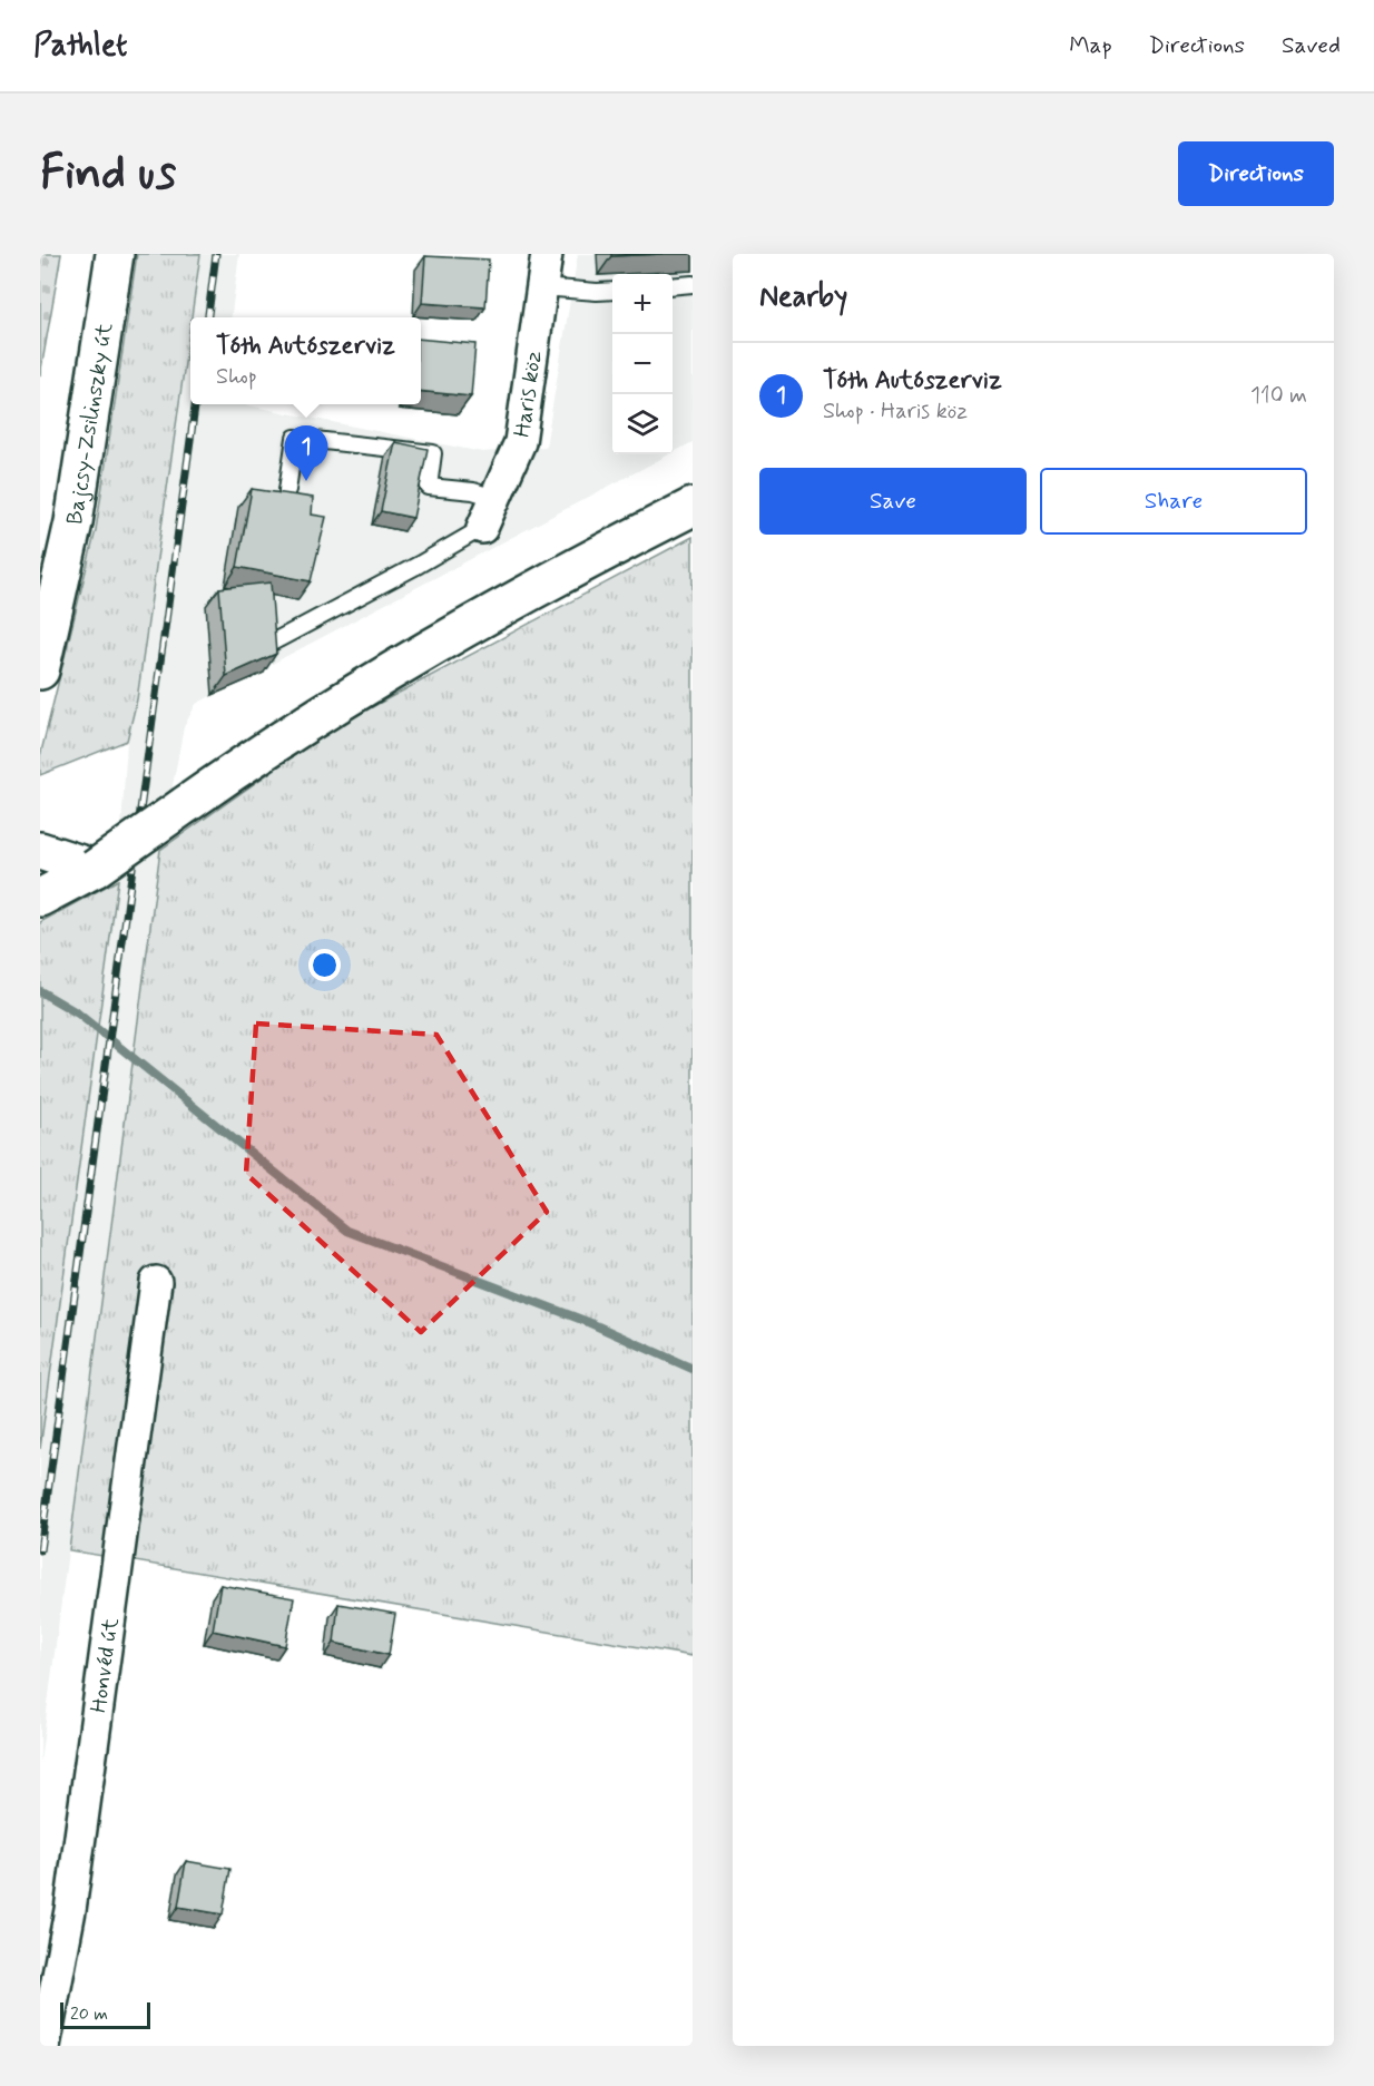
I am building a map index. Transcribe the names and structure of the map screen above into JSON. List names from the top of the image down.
{
  "streets": {
    "main road": ["Bajcsy-Zsilinszky út"],
    "street": ["Haris köz", "Honvéd út"]
  },
  "scale_bar": "20 m",
  "page": {
    "header": "Pathlet",
    "nav": ["Map", "Directions", "Saved"],
    "buttons": [
      "Directions",
      ["Save", "Share"]
    ],
    "title": "Find us",
    "heading": "Nearby",
    "map_buttons": ["+", "−"],
    "popup": ["Tóth Autószerviz", "Shop"],
    "list": [
      {
        "mark": "1",
        "name": "Tóth Autószerviz",
        "note": "Shop · Haris köz",
        "value": "110 m"
      }
    ],
    "pins": "1",
    "scale": "20 m"
  }
}
